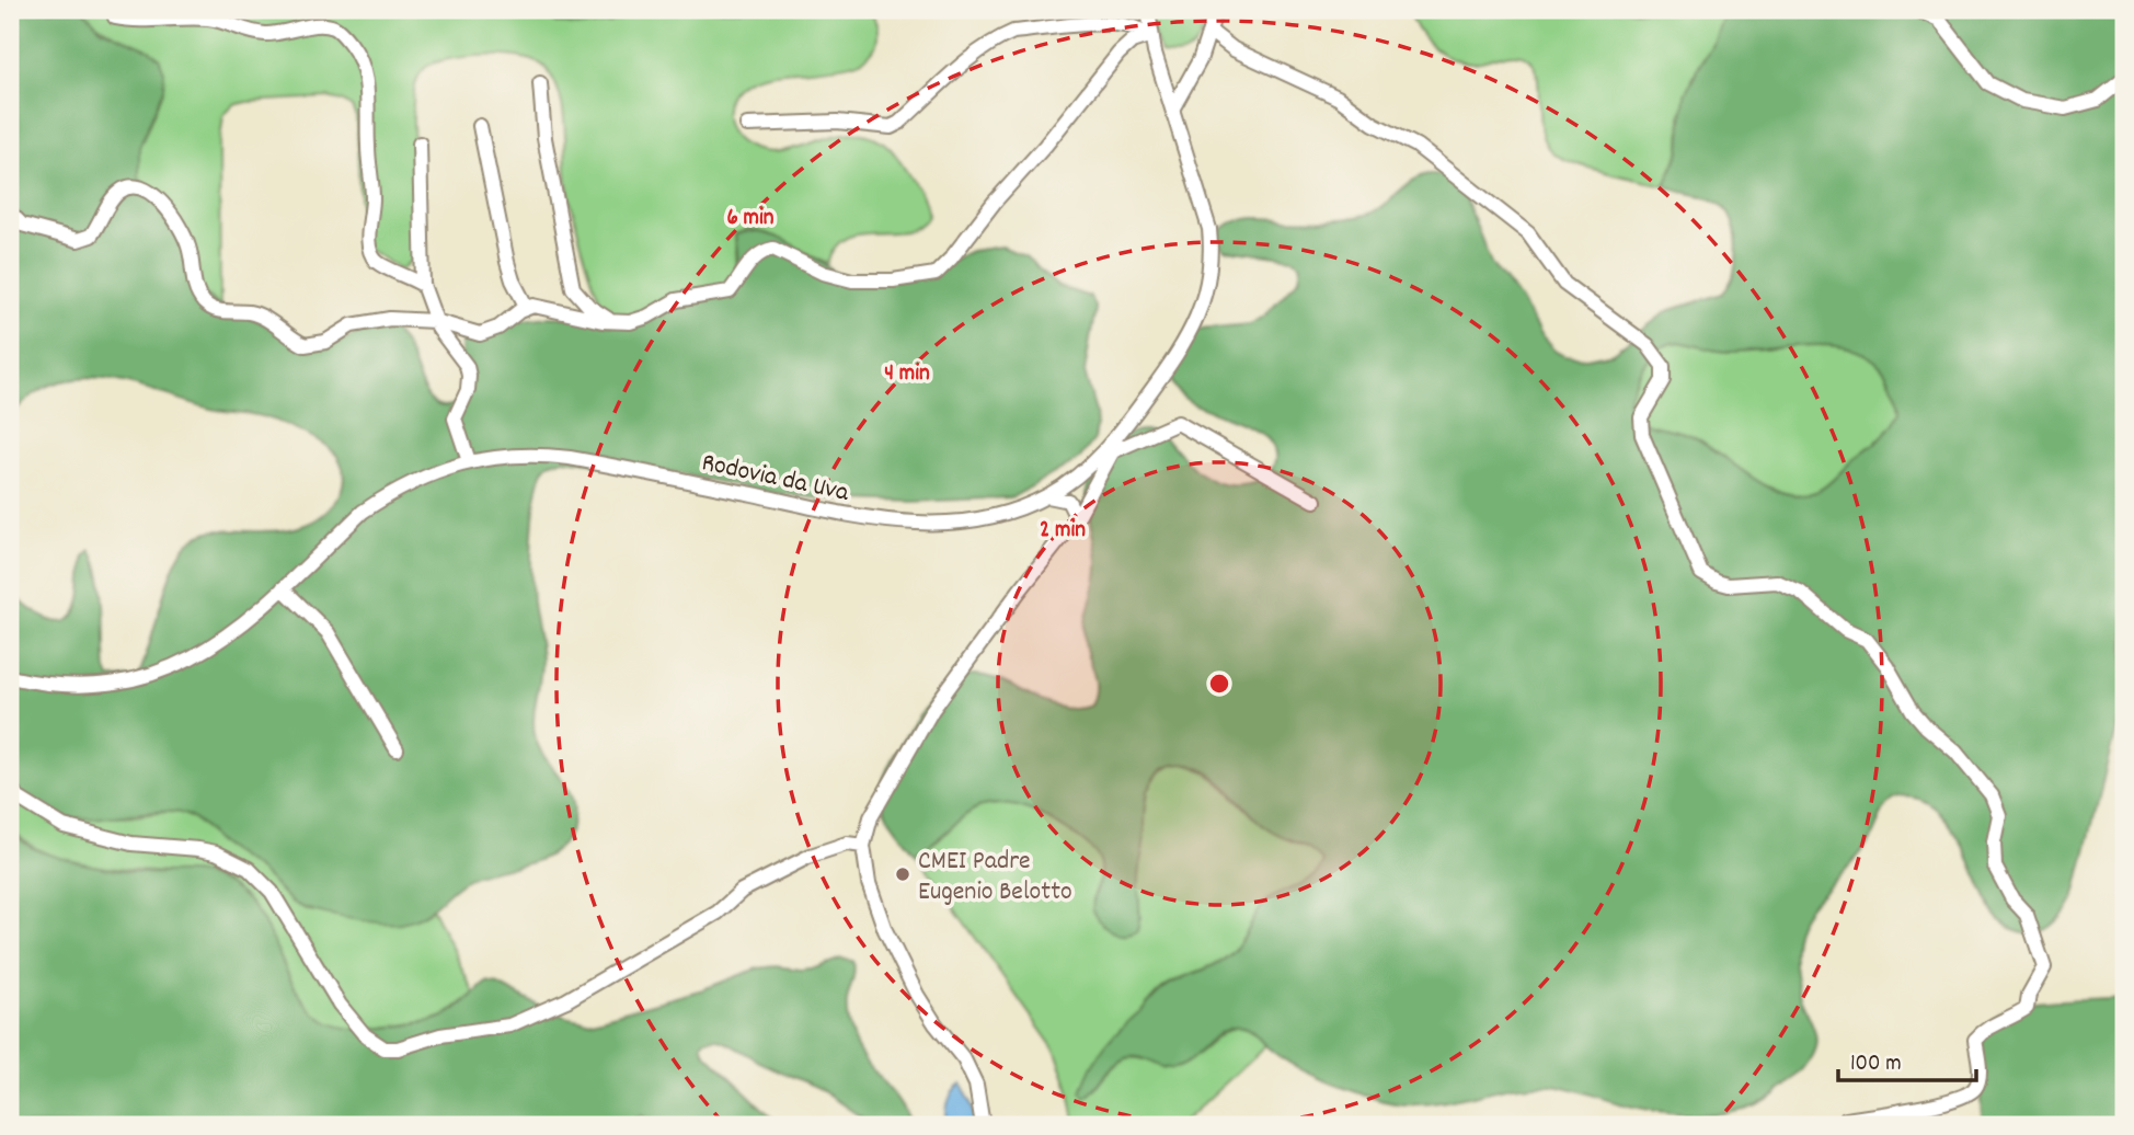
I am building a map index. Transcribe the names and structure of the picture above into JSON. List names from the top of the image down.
{
  "streets": {
    "street": ["Rodovia da Uva"]
  },
  "places": ["CMEI Padre Eugenio Belotto"],
  "scale_bar": "100 m",
  "rings": ["6 min", "4 min", "2 min"]
}
